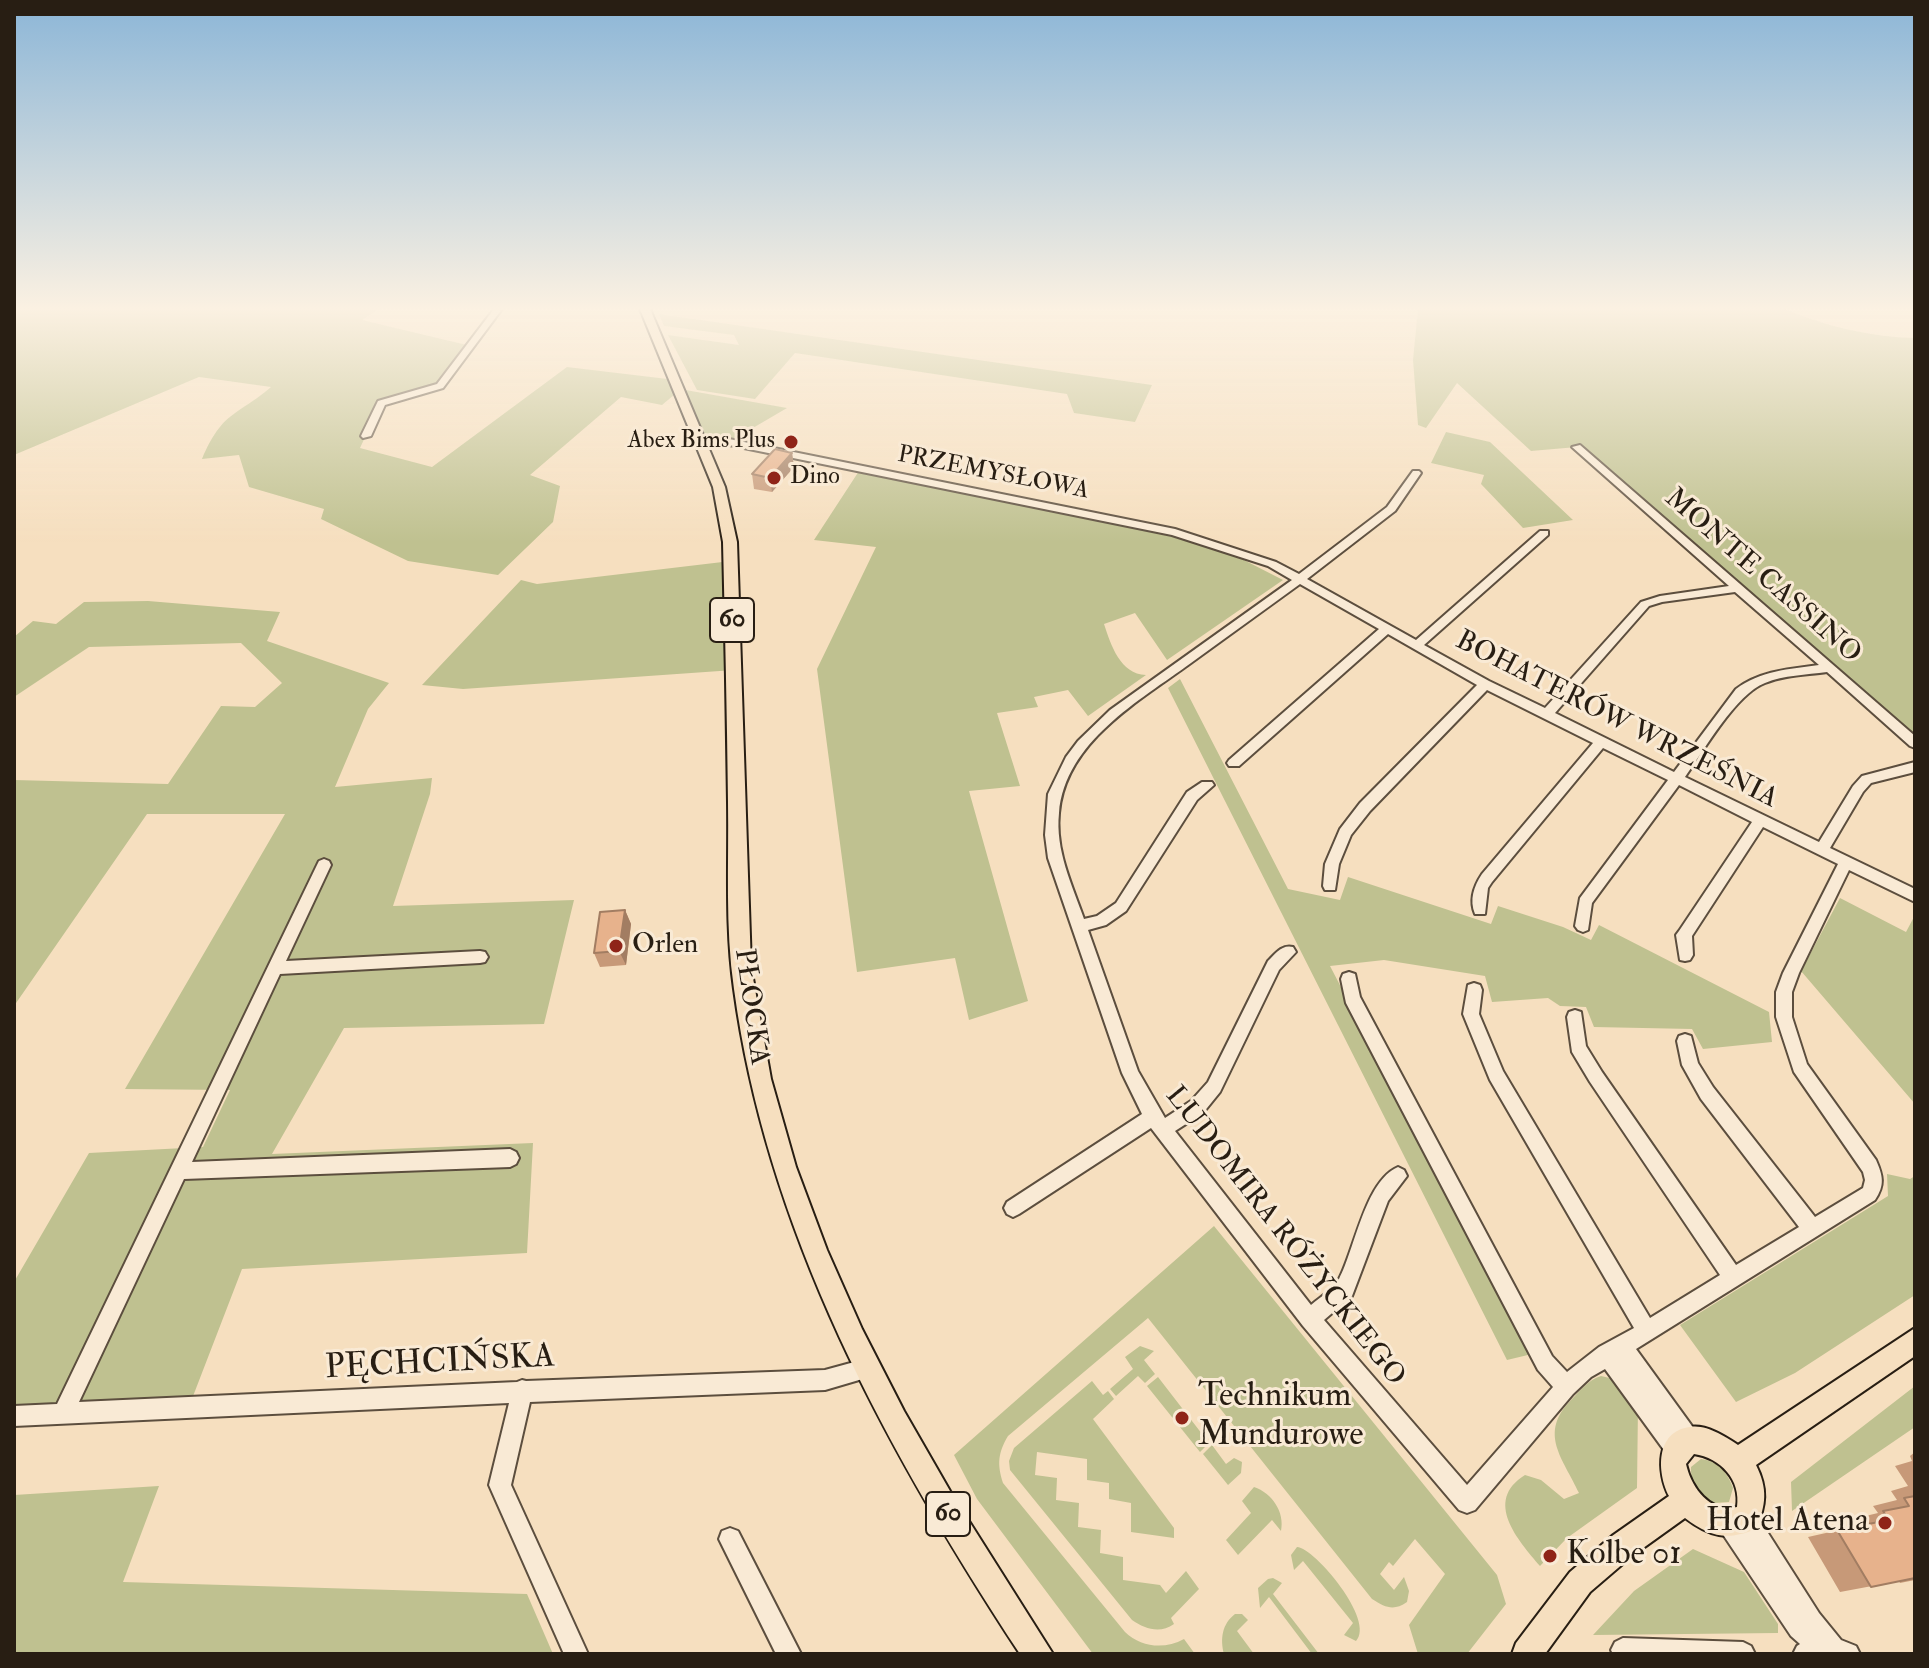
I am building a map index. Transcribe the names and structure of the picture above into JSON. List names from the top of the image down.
{
  "streets": {
    "main road": ["60", "PŁOCKA"],
    "street": [
      "PRZEMYSŁOWA",
      "MONTE CASSINO",
      "BOHATERÓW WRZEŚNIA",
      "LUDOMIRA RÓŻYCKIEGO",
      "PĘCHCIŃSKA"
    ]
  },
  "crossings": [
    ["PRZEMYSŁOWA", "BOHATERÓW WRZEŚNIA"],
    ["PRZEMYSŁOWA", "PŁOCKA"],
    ["PRZEMYSŁOWA", "LUDOMIRA RÓŻYCKIEGO"],
    ["BOHATERÓW WRZEŚNIA", "LUDOMIRA RÓŻYCKIEGO"],
    ["PŁOCKA", "PĘCHCIŃSKA"]
  ],
  "places": [
    "Abex Bims Plus",
    "Dino",
    "Orlen",
    "Technikum Mundurowe",
    "Hotel Atena",
    "Kolbe 01"
  ]
}
